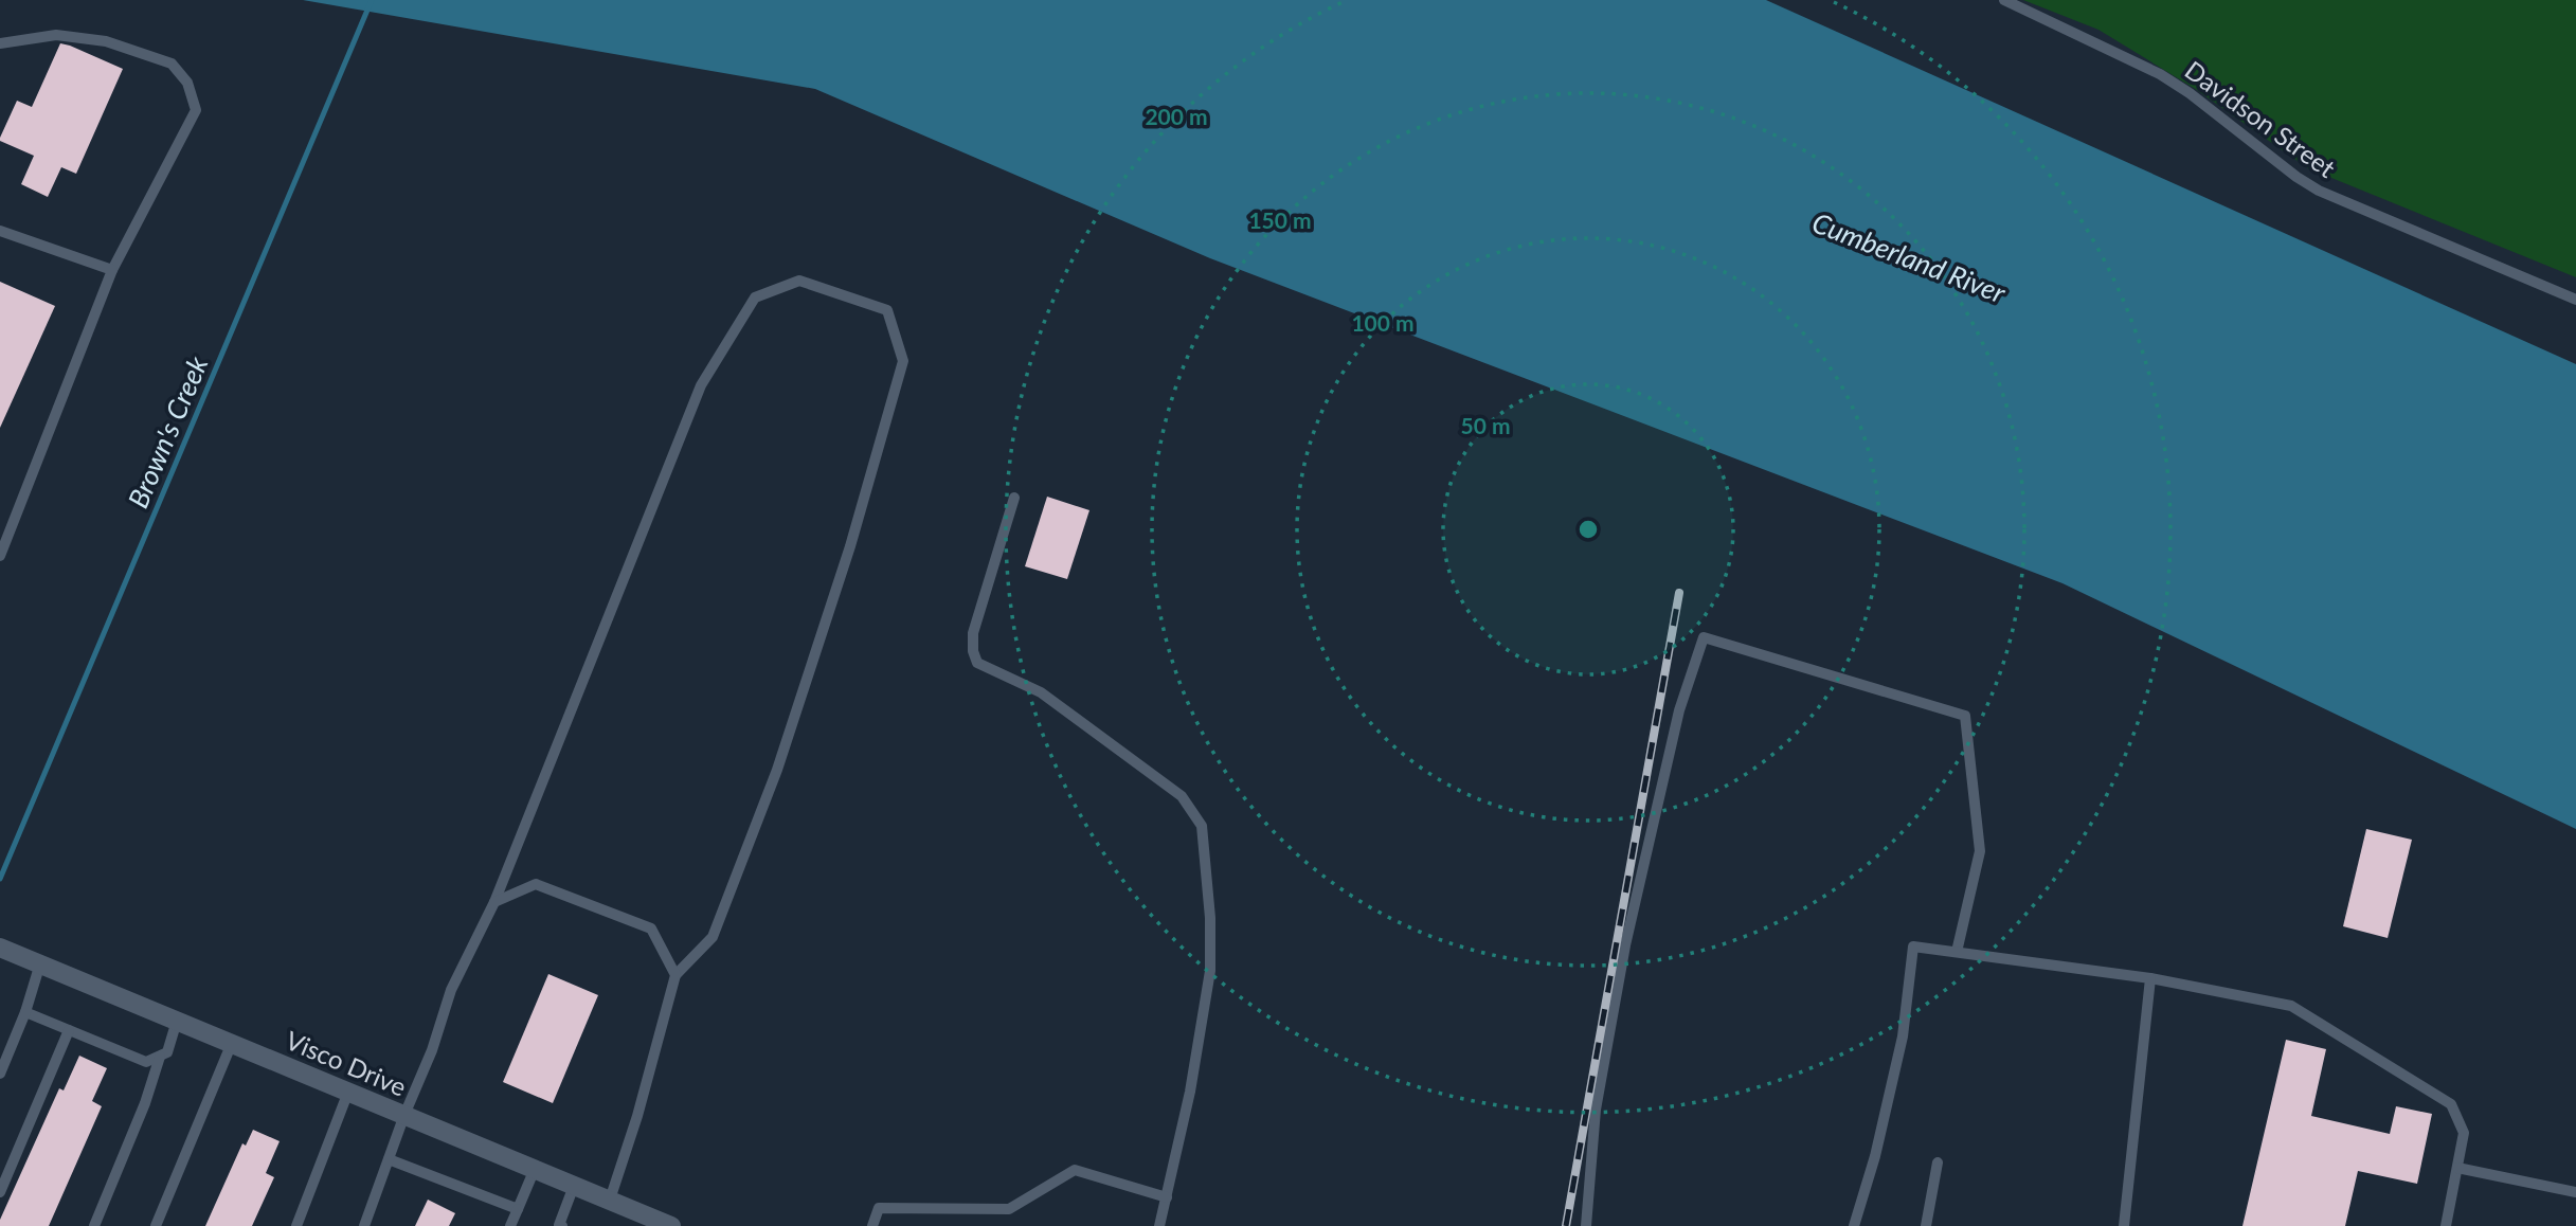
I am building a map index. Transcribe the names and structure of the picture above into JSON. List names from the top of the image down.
{
  "streets": {
    "street": ["Visco Drive"],
    "lane": ["Davidson Street"]
  },
  "water": ["Cumberland River", "Brown's Creek"],
  "rings": [
    "200 m",
    "150 m",
    "100 m",
    "50 m"
  ]
}
